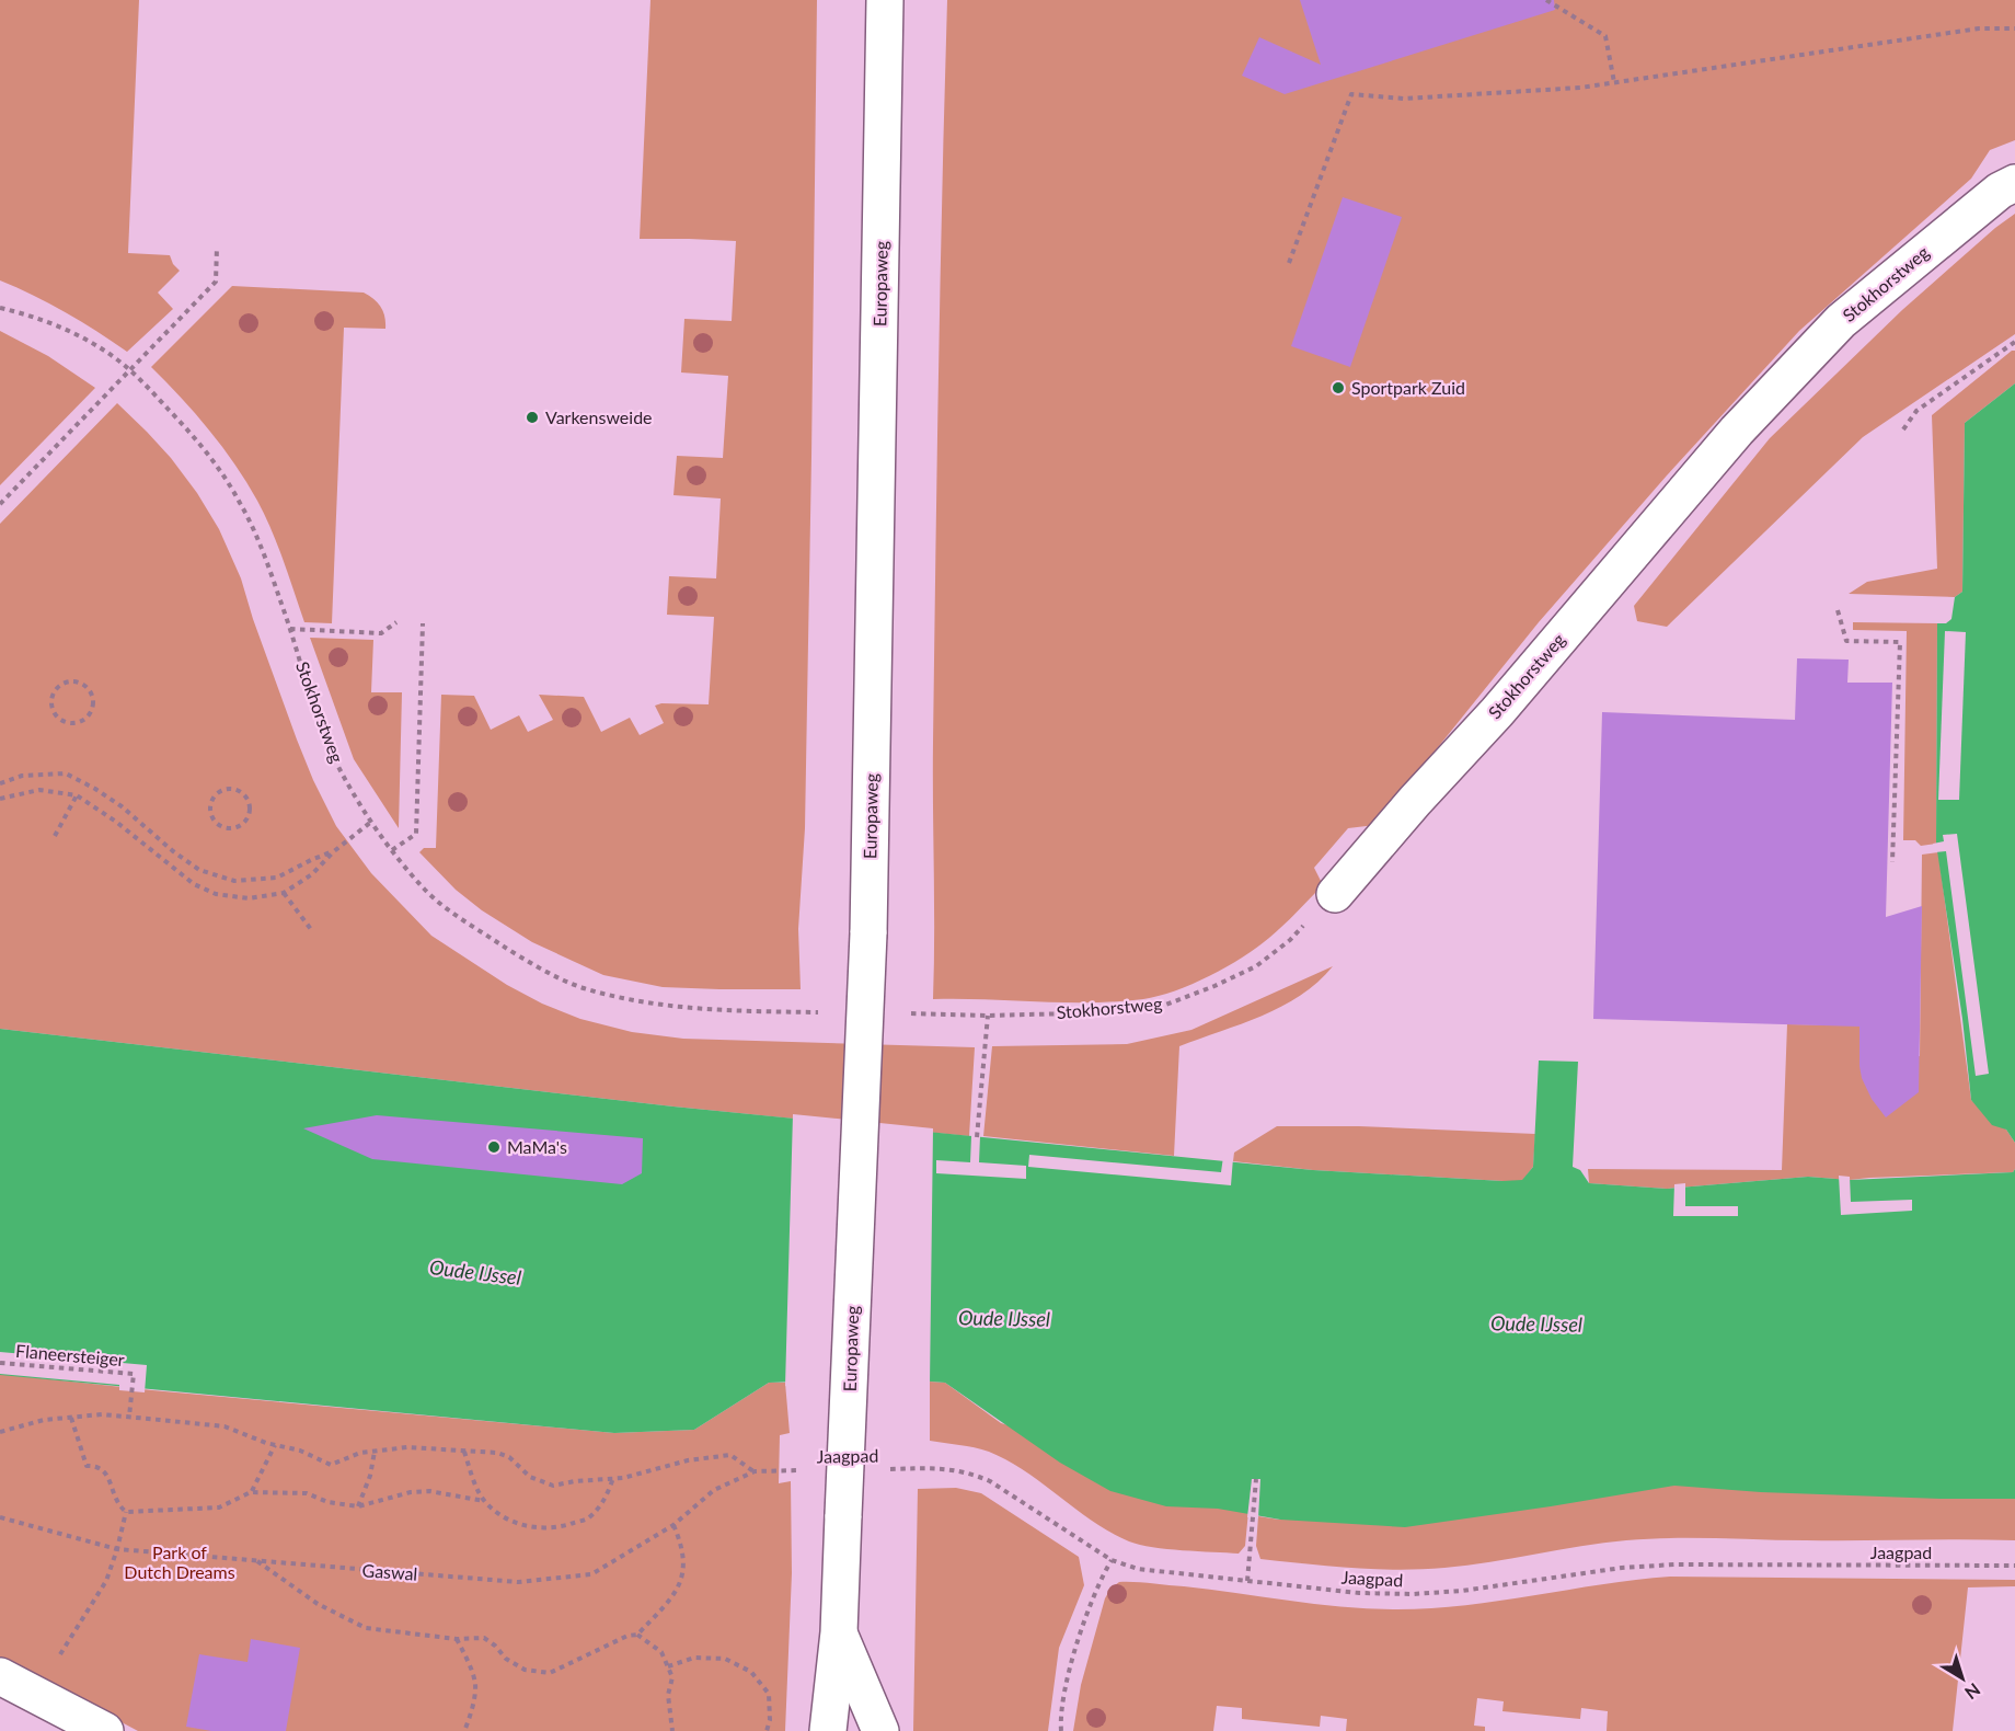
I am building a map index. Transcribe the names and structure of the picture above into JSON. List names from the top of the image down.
{
  "streets": {
    "main road": ["Europaweg", "Stokhorstweg"],
    "path": ["Flaneersteiger", "Jaagpad", "Gaswal"]
  },
  "crossings": [
    ["Jaagpad", "Gaswal"]
  ],
  "water": ["Oude IJssel"],
  "parks": ["Park of Dutch Dreams"],
  "places": ["Sportpark Zuid", "Varkensweide", "MaMa's"],
  "north": "bottom right"
}
